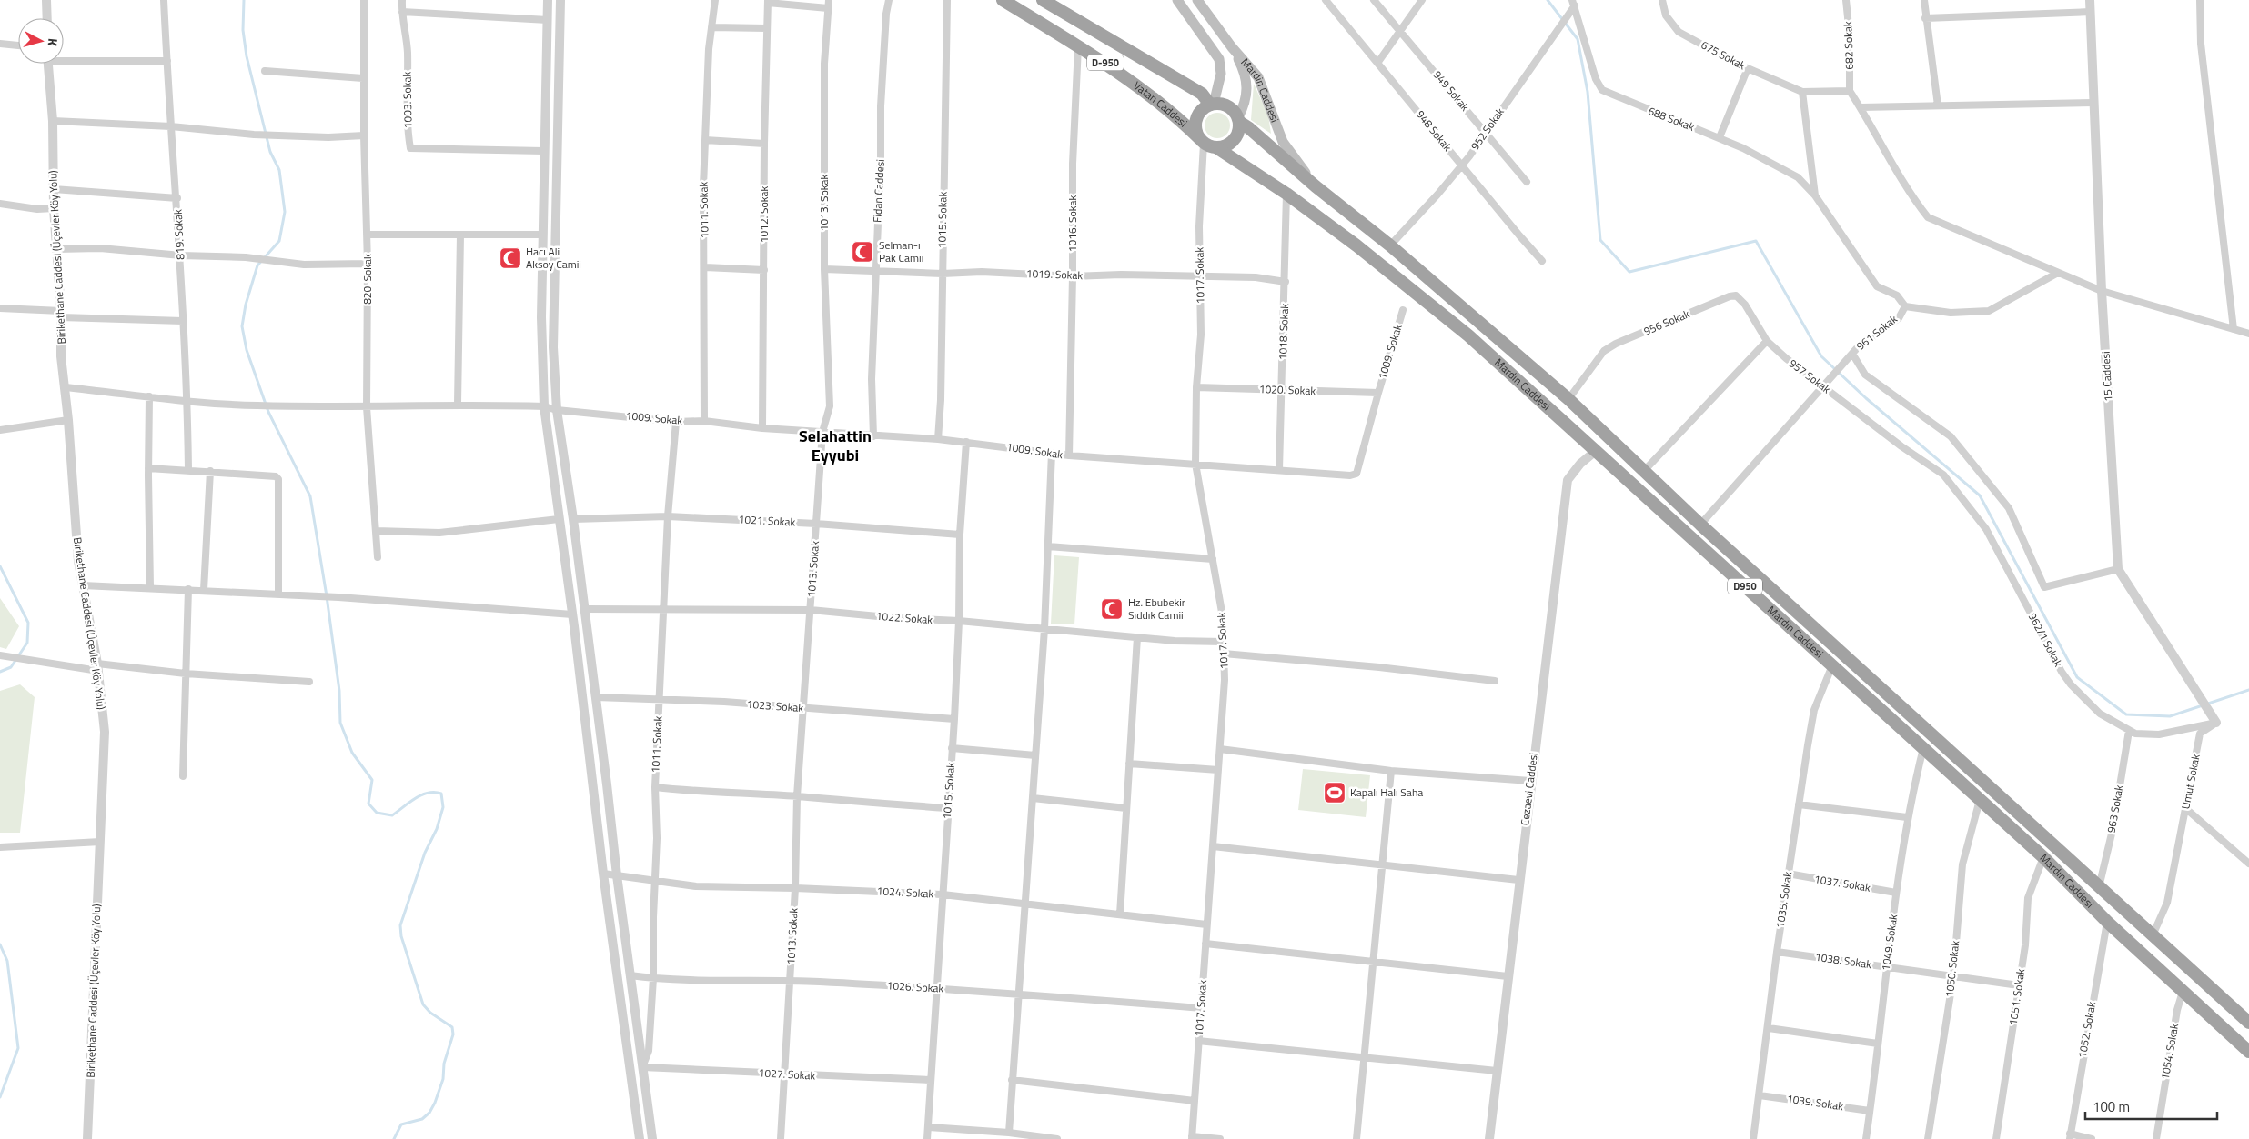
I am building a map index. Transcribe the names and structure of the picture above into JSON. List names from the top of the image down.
{
  "streets": {
    "highway": [
      "D-950",
      "Mardin Caddesi",
      "Vatan Caddesi",
      "D950"
    ],
    "street": [
      "682 Sokak",
      "675 Sokak",
      "949 Sokak",
      "1003. Sokak",
      "688 Sokak",
      "952 Sokak",
      "948 Sokak",
      "Fidan Caddesi",
      "1013. Sokak",
      "1011. Sokak",
      "1012. Sokak",
      "1015. Sokak",
      "1016. Sokak",
      "819. Sokak",
      "Birikethane Caddesi (Üçevler Köy Yolu)",
      "1019. Sokak",
      "1017. Sokak",
      "820. Sokak",
      "956 Sokak",
      "1018. Sokak",
      "961 Sokak",
      "1009. Sokak",
      "957 Sokak",
      "15 Caddesi",
      "1020. Sokak",
      "1021. Sokak",
      "1022. Sokak",
      "962/1 Sokak",
      "1023. Sokak",
      "Umut Sokak",
      "Cezaevi Caddesi",
      "963 Sokak",
      "1037. Sokak",
      "1024. Sokak",
      "1035. Sokak",
      "1049. Sokak",
      "1038. Sokak",
      "1050. Sokak",
      "1026. Sokak",
      "1051. Sokak",
      "1052. Sokak",
      "1054. Sokak",
      "1027. Sokak",
      "1039. Sokak"
    ]
  },
  "crossings": [
    ["675 Sokak", "961 Sokak"],
    ["D-950", "Mardin Caddesi"],
    ["D-950", "Vatan Caddesi"],
    ["D-950", "1017. Sokak"],
    ["949 Sokak", "952 Sokak"],
    ["Mardin Caddesi", "Vatan Caddesi"],
    ["Mardin Caddesi", "952 Sokak"],
    ["Mardin Caddesi", "1017. Sokak"],
    ["Mardin Caddesi", "956 Sokak"],
    ["Mardin Caddesi", "1018. Sokak"],
    ["Mardin Caddesi", "961 Sokak"],
    ["Mardin Caddesi", "Umut Sokak"],
    ["Mardin Caddesi", "Cezaevi Caddesi"],
    ["Mardin Caddesi", "963 Sokak"],
    ["Mardin Caddesi", "1035. Sokak"],
    ["Mardin Caddesi", "1049. Sokak"],
    ["Mardin Caddesi", "1050. Sokak"],
    ["Mardin Caddesi", "1051. Sokak"],
    ["Mardin Caddesi", "1052. Sokak"],
    ["Mardin Caddesi", "1054. Sokak"],
    ["Vatan Caddesi", "1016. Sokak"],
    ["Vatan Caddesi", "1017. Sokak"],
    ["688 Sokak", "952 Sokak"],
    ["688 Sokak", "961 Sokak"],
    ["952 Sokak", "948 Sokak"],
    ["Fidan Caddesi", "1019. Sokak"],
    ["Fidan Caddesi", "1009. Sokak"],
    ["1013. Sokak", "1019. Sokak"],
    ["1013. Sokak", "1009. Sokak"],
    ["1013. Sokak", "1021. Sokak"],
    ["1013. Sokak", "1022. Sokak"],
    ["1013. Sokak", "1023. Sokak"],
    ["1013. Sokak", "1024. Sokak"],
    ["1013. Sokak", "1026. Sokak"],
    ["1013. Sokak", "1027. Sokak"],
    ["1011. Sokak", "1009. Sokak"],
    ["1011. Sokak", "1021. Sokak"],
    ["1011. Sokak", "1022. Sokak"],
    ["1011. Sokak", "1023. Sokak"],
    ["1011. Sokak", "1024. Sokak"],
    ["1011. Sokak", "1026. Sokak"],
    ["1011. Sokak", "1027. Sokak"],
    ["1012. Sokak", "1009. Sokak"],
    ["1015. Sokak", "1019. Sokak"],
    ["1015. Sokak", "1009. Sokak"],
    ["1015. Sokak", "1021. Sokak"],
    ["1015. Sokak", "1022. Sokak"],
    ["1015. Sokak", "1023. Sokak"],
    ["1015. Sokak", "1024. Sokak"],
    ["1015. Sokak", "1026. Sokak"],
    ["1015. Sokak", "1027. Sokak"],
    ["1016. Sokak", "1019. Sokak"],
    ["1016. Sokak", "1009. Sokak"],
    ["819. Sokak", "1009. Sokak"],
    ["Birikethane Caddesi (Üçevler Köy Yolu)", "1009. Sokak"],
    ["1019. Sokak", "1017. Sokak"],
    ["1019. Sokak", "1018. Sokak"],
    ["1017. Sokak", "1009. Sokak"],
    ["1017. Sokak", "1020. Sokak"],
    ["1017. Sokak", "1022. Sokak"],
    ["1017. Sokak", "1024. Sokak"],
    ["1017. Sokak", "1026. Sokak"],
    ["820. Sokak", "1009. Sokak"],
    ["956 Sokak", "957 Sokak"],
    ["1018. Sokak", "1009. Sokak"],
    ["1018. Sokak", "1020. Sokak"],
    ["961 Sokak", "957 Sokak"],
    ["1009. Sokak", "1020. Sokak"],
    ["957 Sokak", "962/1 Sokak"],
    ["15 Caddesi", "Umut Sokak"],
    ["962/1 Sokak", "963 Sokak"],
    ["1037. Sokak", "1035. Sokak"],
    ["1037. Sokak", "1049. Sokak"],
    ["1035. Sokak", "1038. Sokak"],
    ["1035. Sokak", "1039. Sokak"],
    ["1049. Sokak", "1038. Sokak"],
    ["1049. Sokak", "1039. Sokak"],
    ["1038. Sokak", "1050. Sokak"],
    ["1038. Sokak", "1051. Sokak"]
  ],
  "districts": ["Selahattin Eyyubi"],
  "places": {
    "mosque": ["Selman-ı Pak Camii", "Hacı Ali Aksoy Camii", "Hz. Ebubekir Sıddık Camii"],
    "sports": ["Kapalı Halı Saha"]
  },
  "scale_bar": "100 m",
  "north": "right"
}
